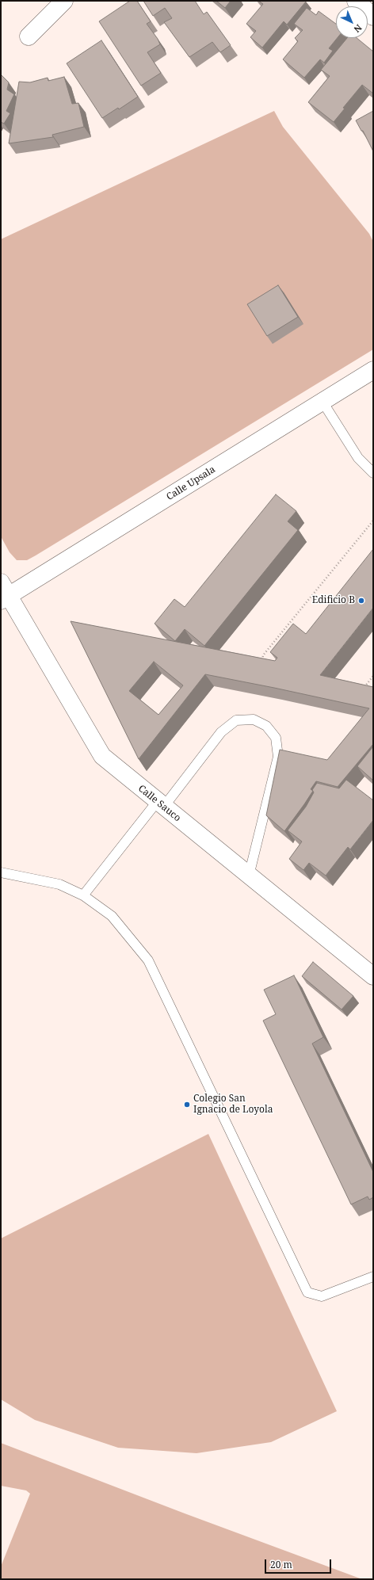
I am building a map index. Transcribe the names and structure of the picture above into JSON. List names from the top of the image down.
{
  "streets": {
    "street": ["Calle Upsala", "Calle Sauco"]
  },
  "crossings": [
    ["Calle Upsala", "Calle Sauco"]
  ],
  "places": ["Edificio B", "Colegio San Ignacio de Loyola"],
  "scale_bar": "20 m",
  "north": "bottom right"
}
